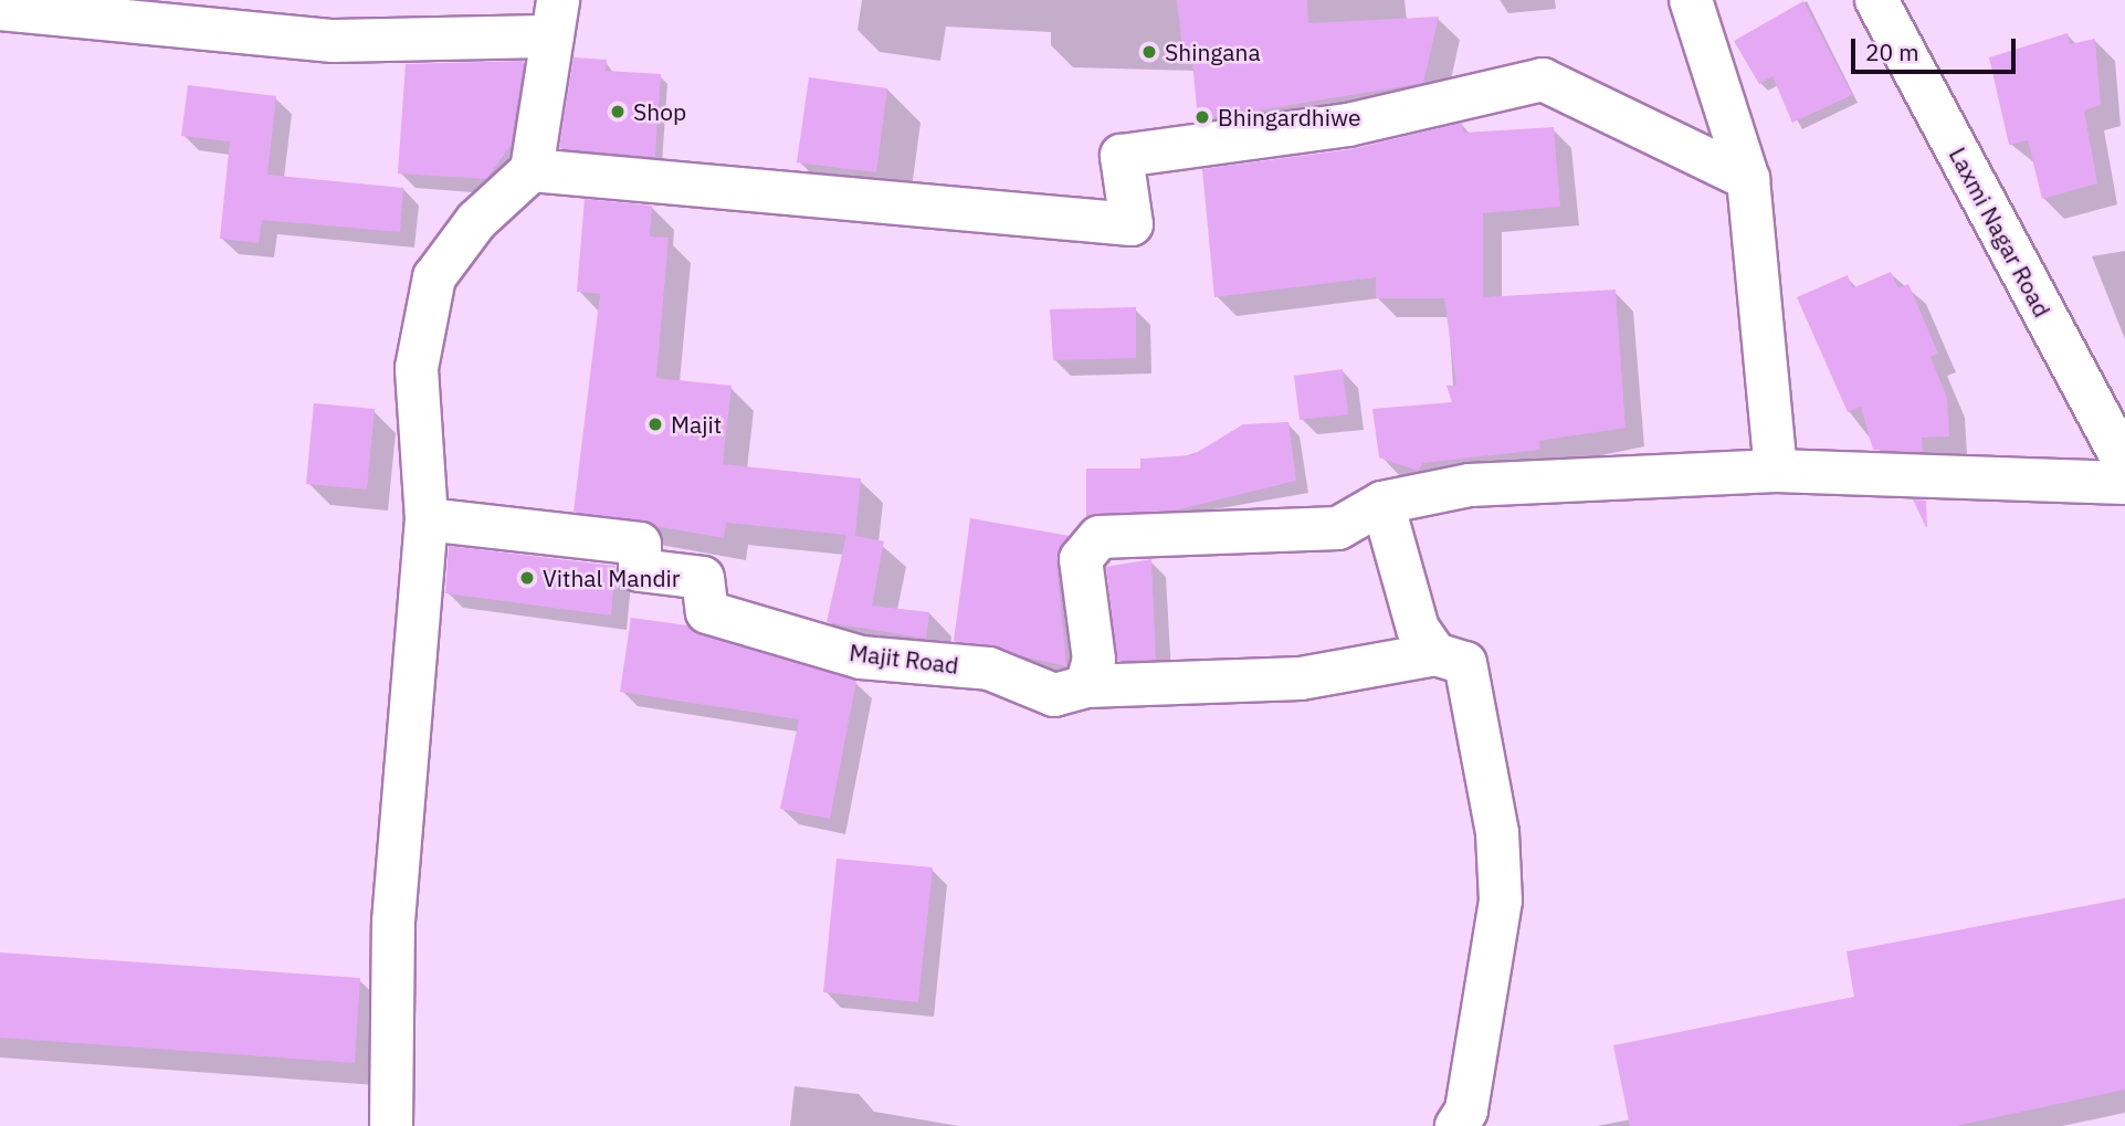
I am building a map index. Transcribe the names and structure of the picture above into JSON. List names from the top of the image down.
{
  "streets": {
    "street": ["Laxmi Nagar Road", "Majit Road"]
  },
  "places": [
    "Shingana",
    "Shop",
    "Bhingardhiwe",
    "Majit",
    "Vithal Mandir"
  ],
  "scale_bar": "20 m"
}
